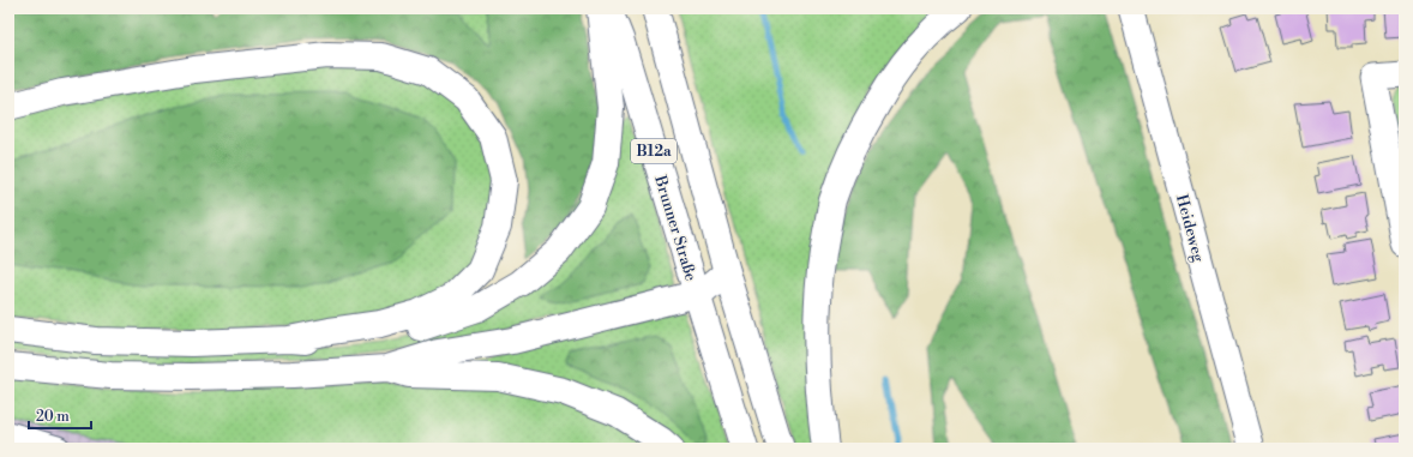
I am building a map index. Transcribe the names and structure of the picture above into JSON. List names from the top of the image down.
{
  "streets": {
    "main road": ["B12a", "Brunner Straße"],
    "street": ["Heideweg"]
  },
  "scale_bar": "20 m"
}
